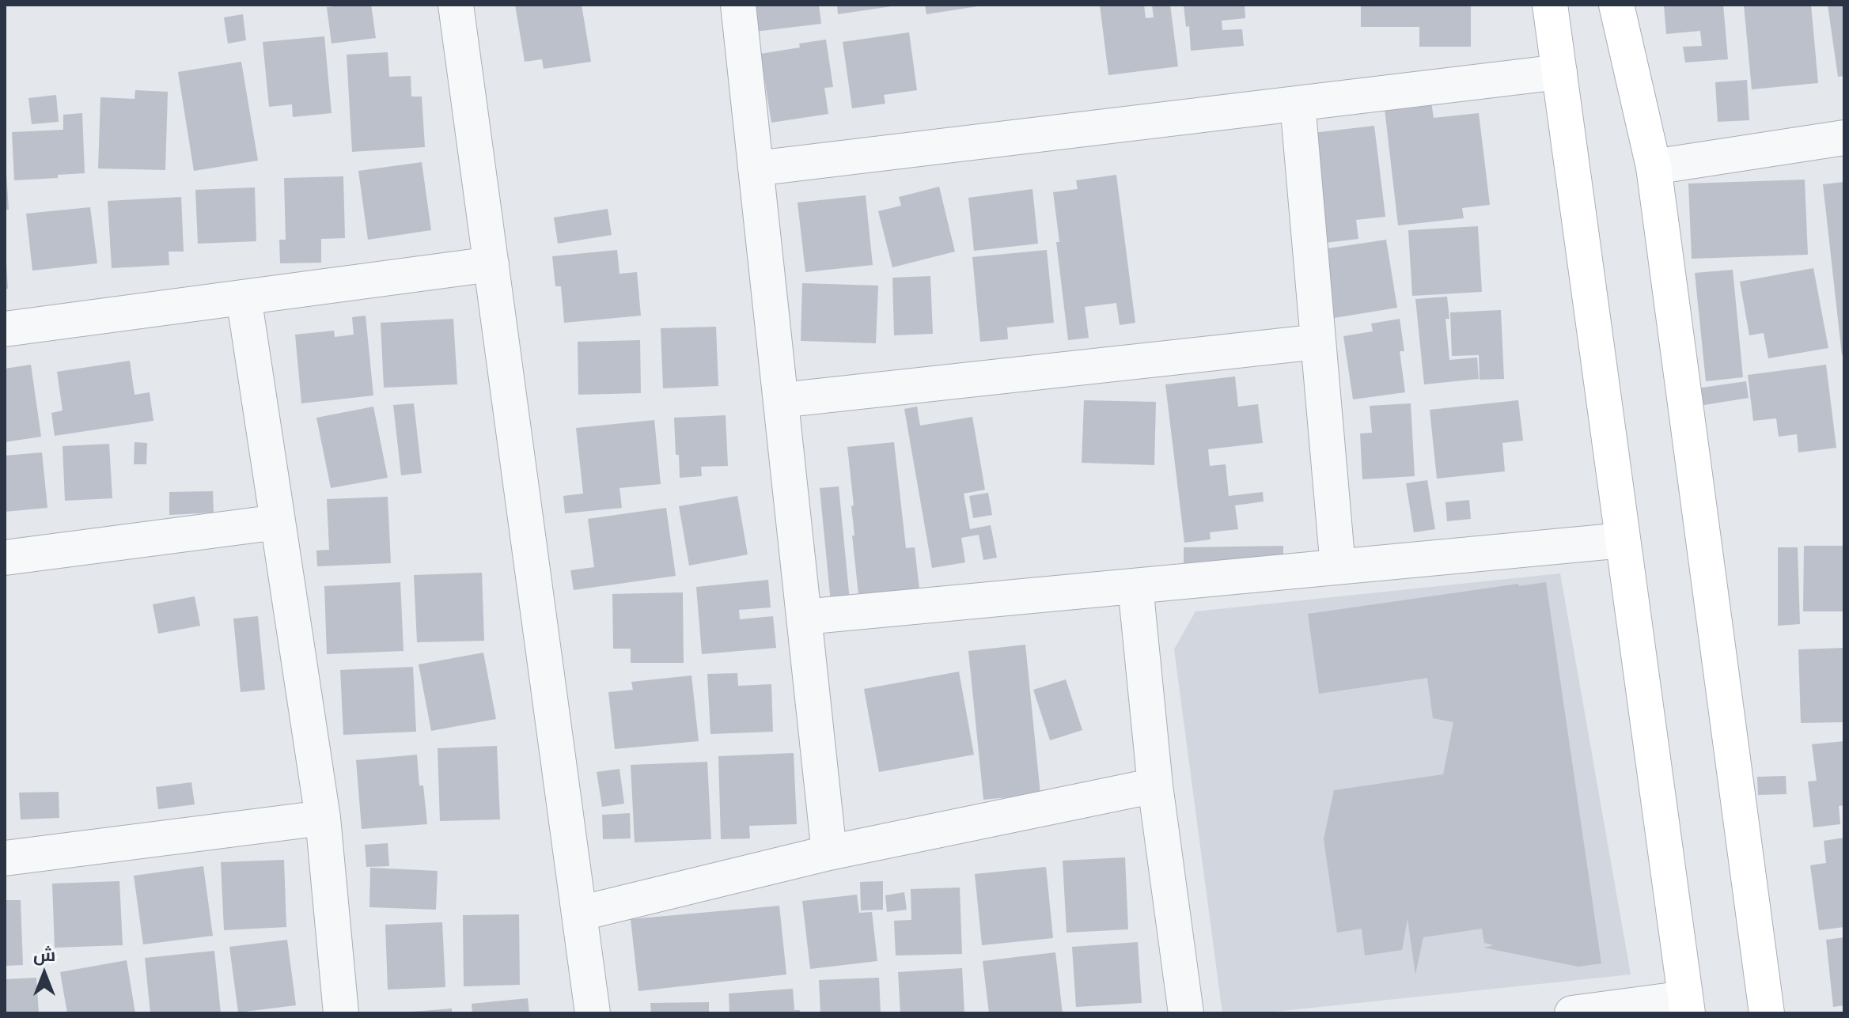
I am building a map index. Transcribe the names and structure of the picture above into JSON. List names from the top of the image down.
{
  "north": "top"
}
